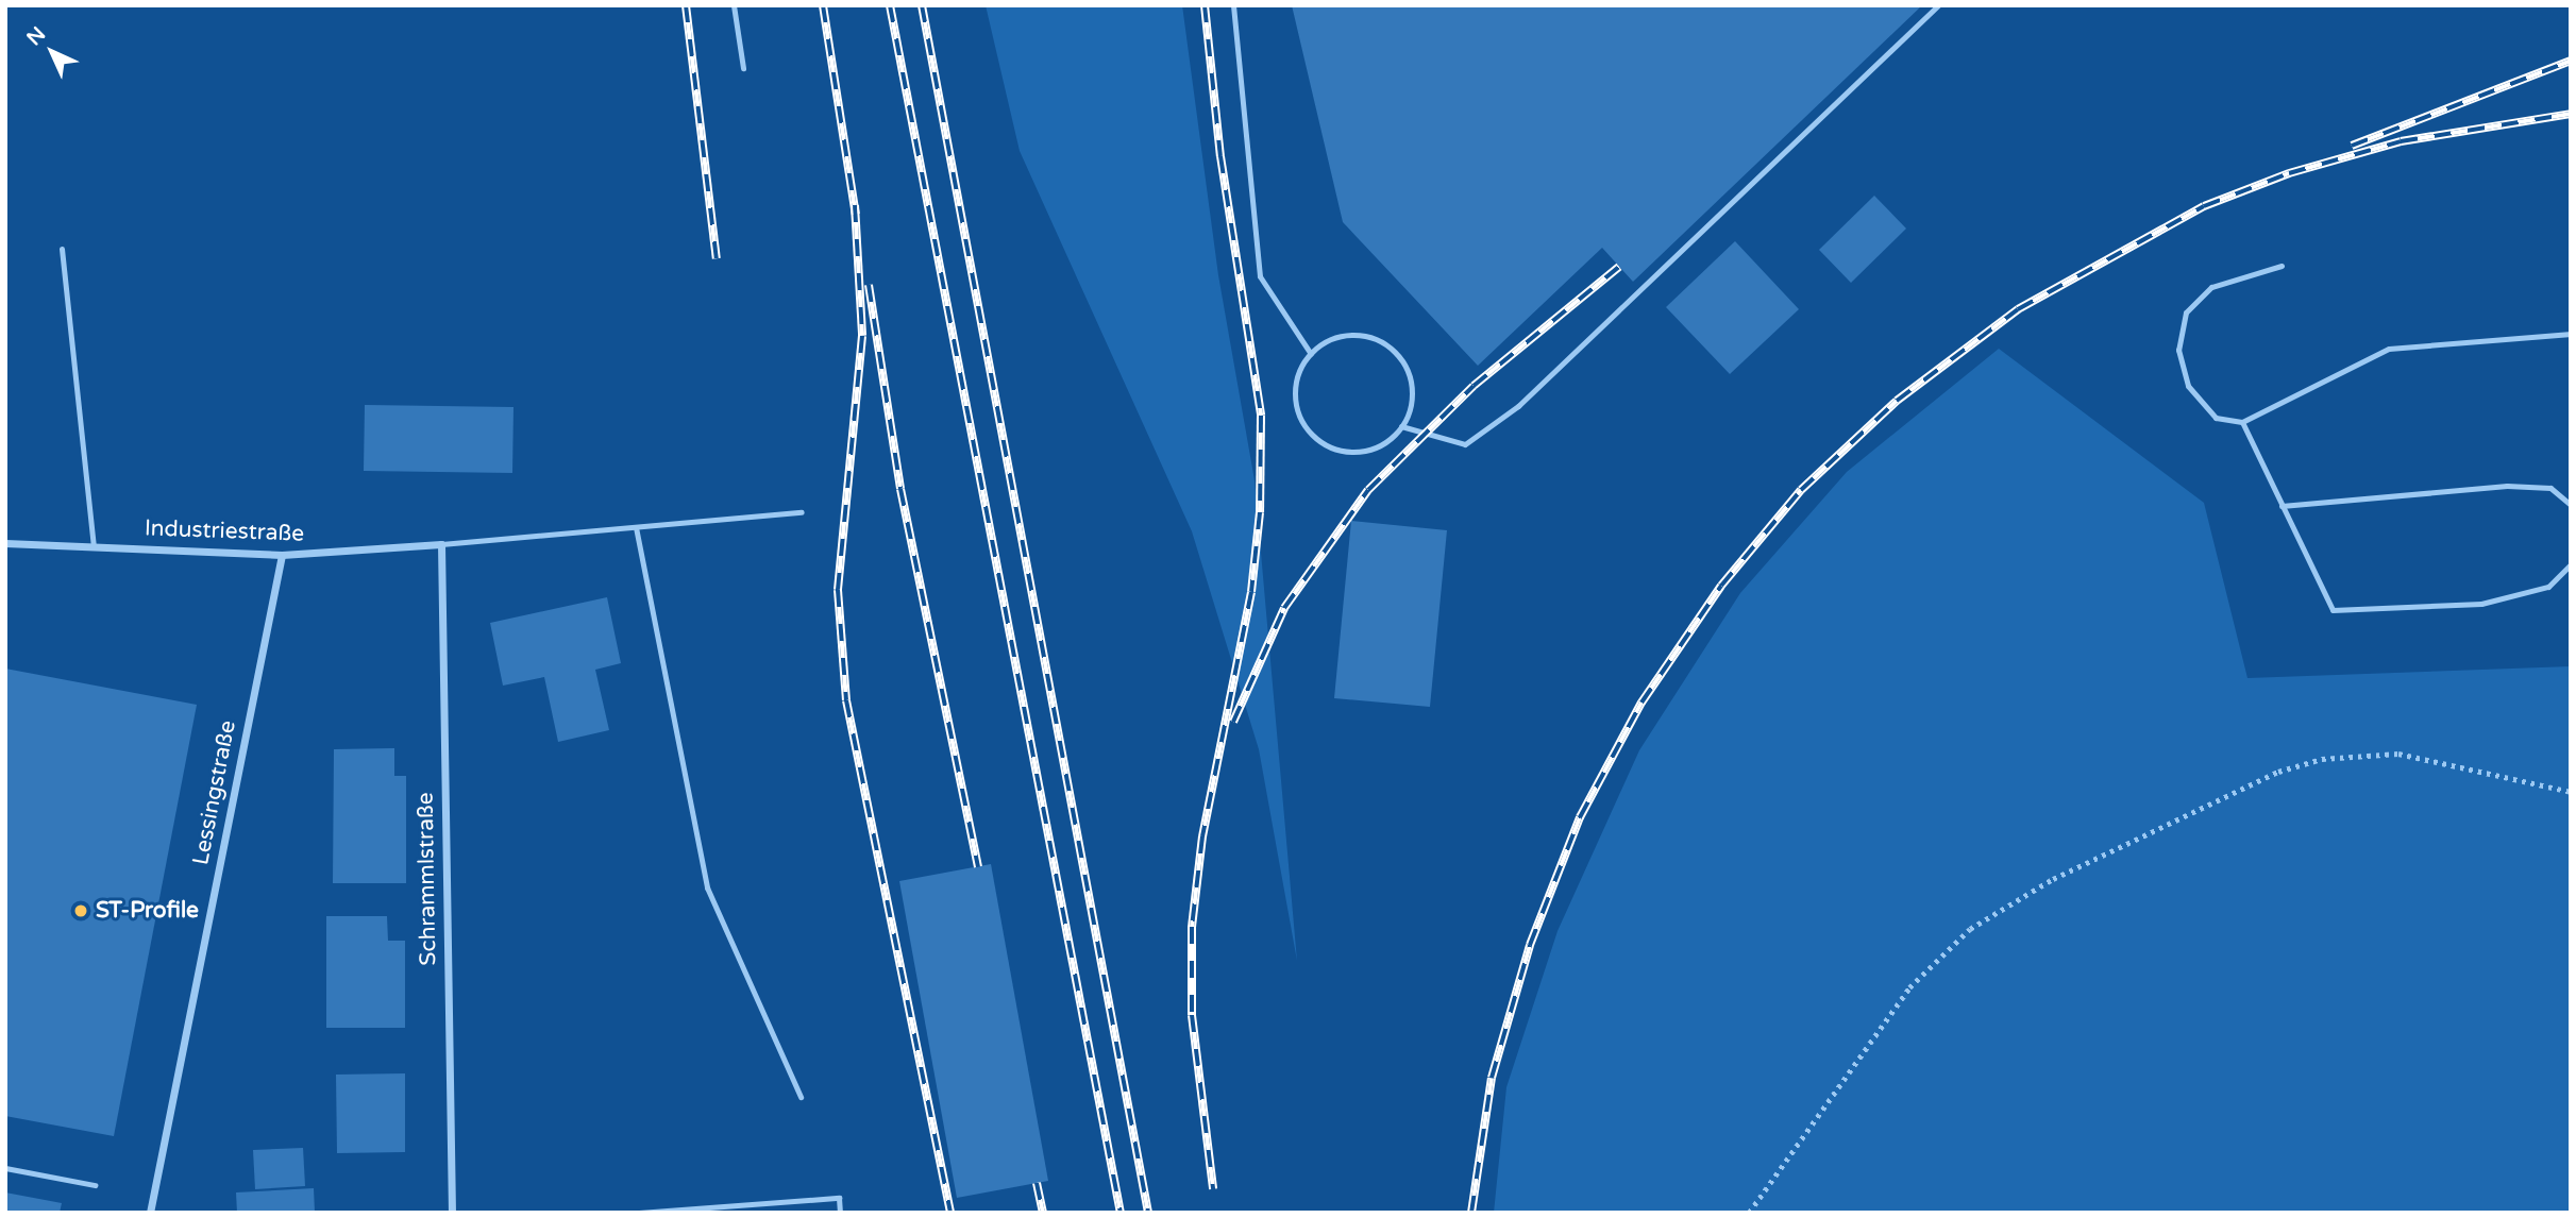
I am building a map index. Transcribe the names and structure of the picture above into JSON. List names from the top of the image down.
{
  "streets": {
    "street": ["Industriestraße", "Lessingstraße", "Schrammlstraße"]
  },
  "crossings": [
    ["Industriestraße", "Lessingstraße"],
    ["Industriestraße", "Schrammlstraße"]
  ],
  "places": ["ST-Profile"],
  "north": "top left"
}
